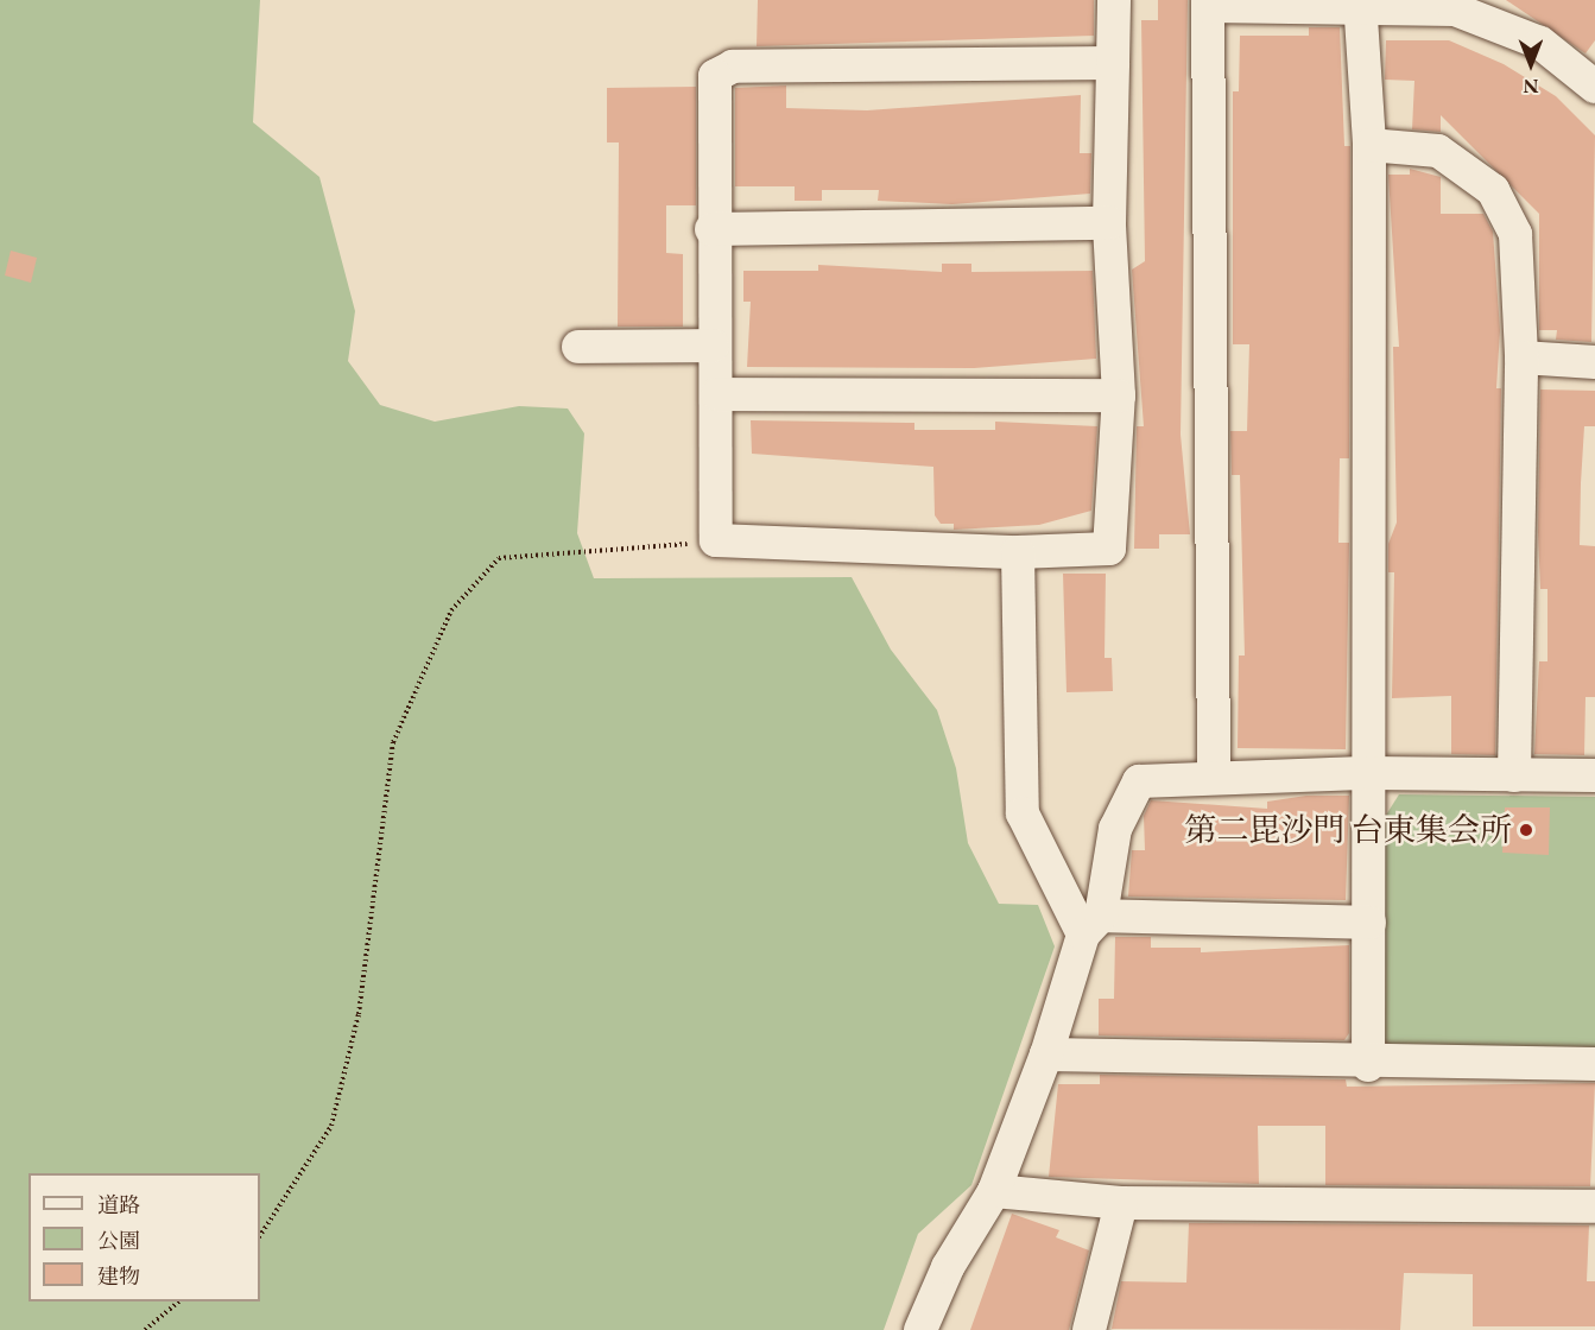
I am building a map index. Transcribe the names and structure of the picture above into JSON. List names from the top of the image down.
{
  "places": ["第二毘沙門 台東集会所"],
  "legend": ["道路", "公園", "建物"],
  "north": "bottom"
}
